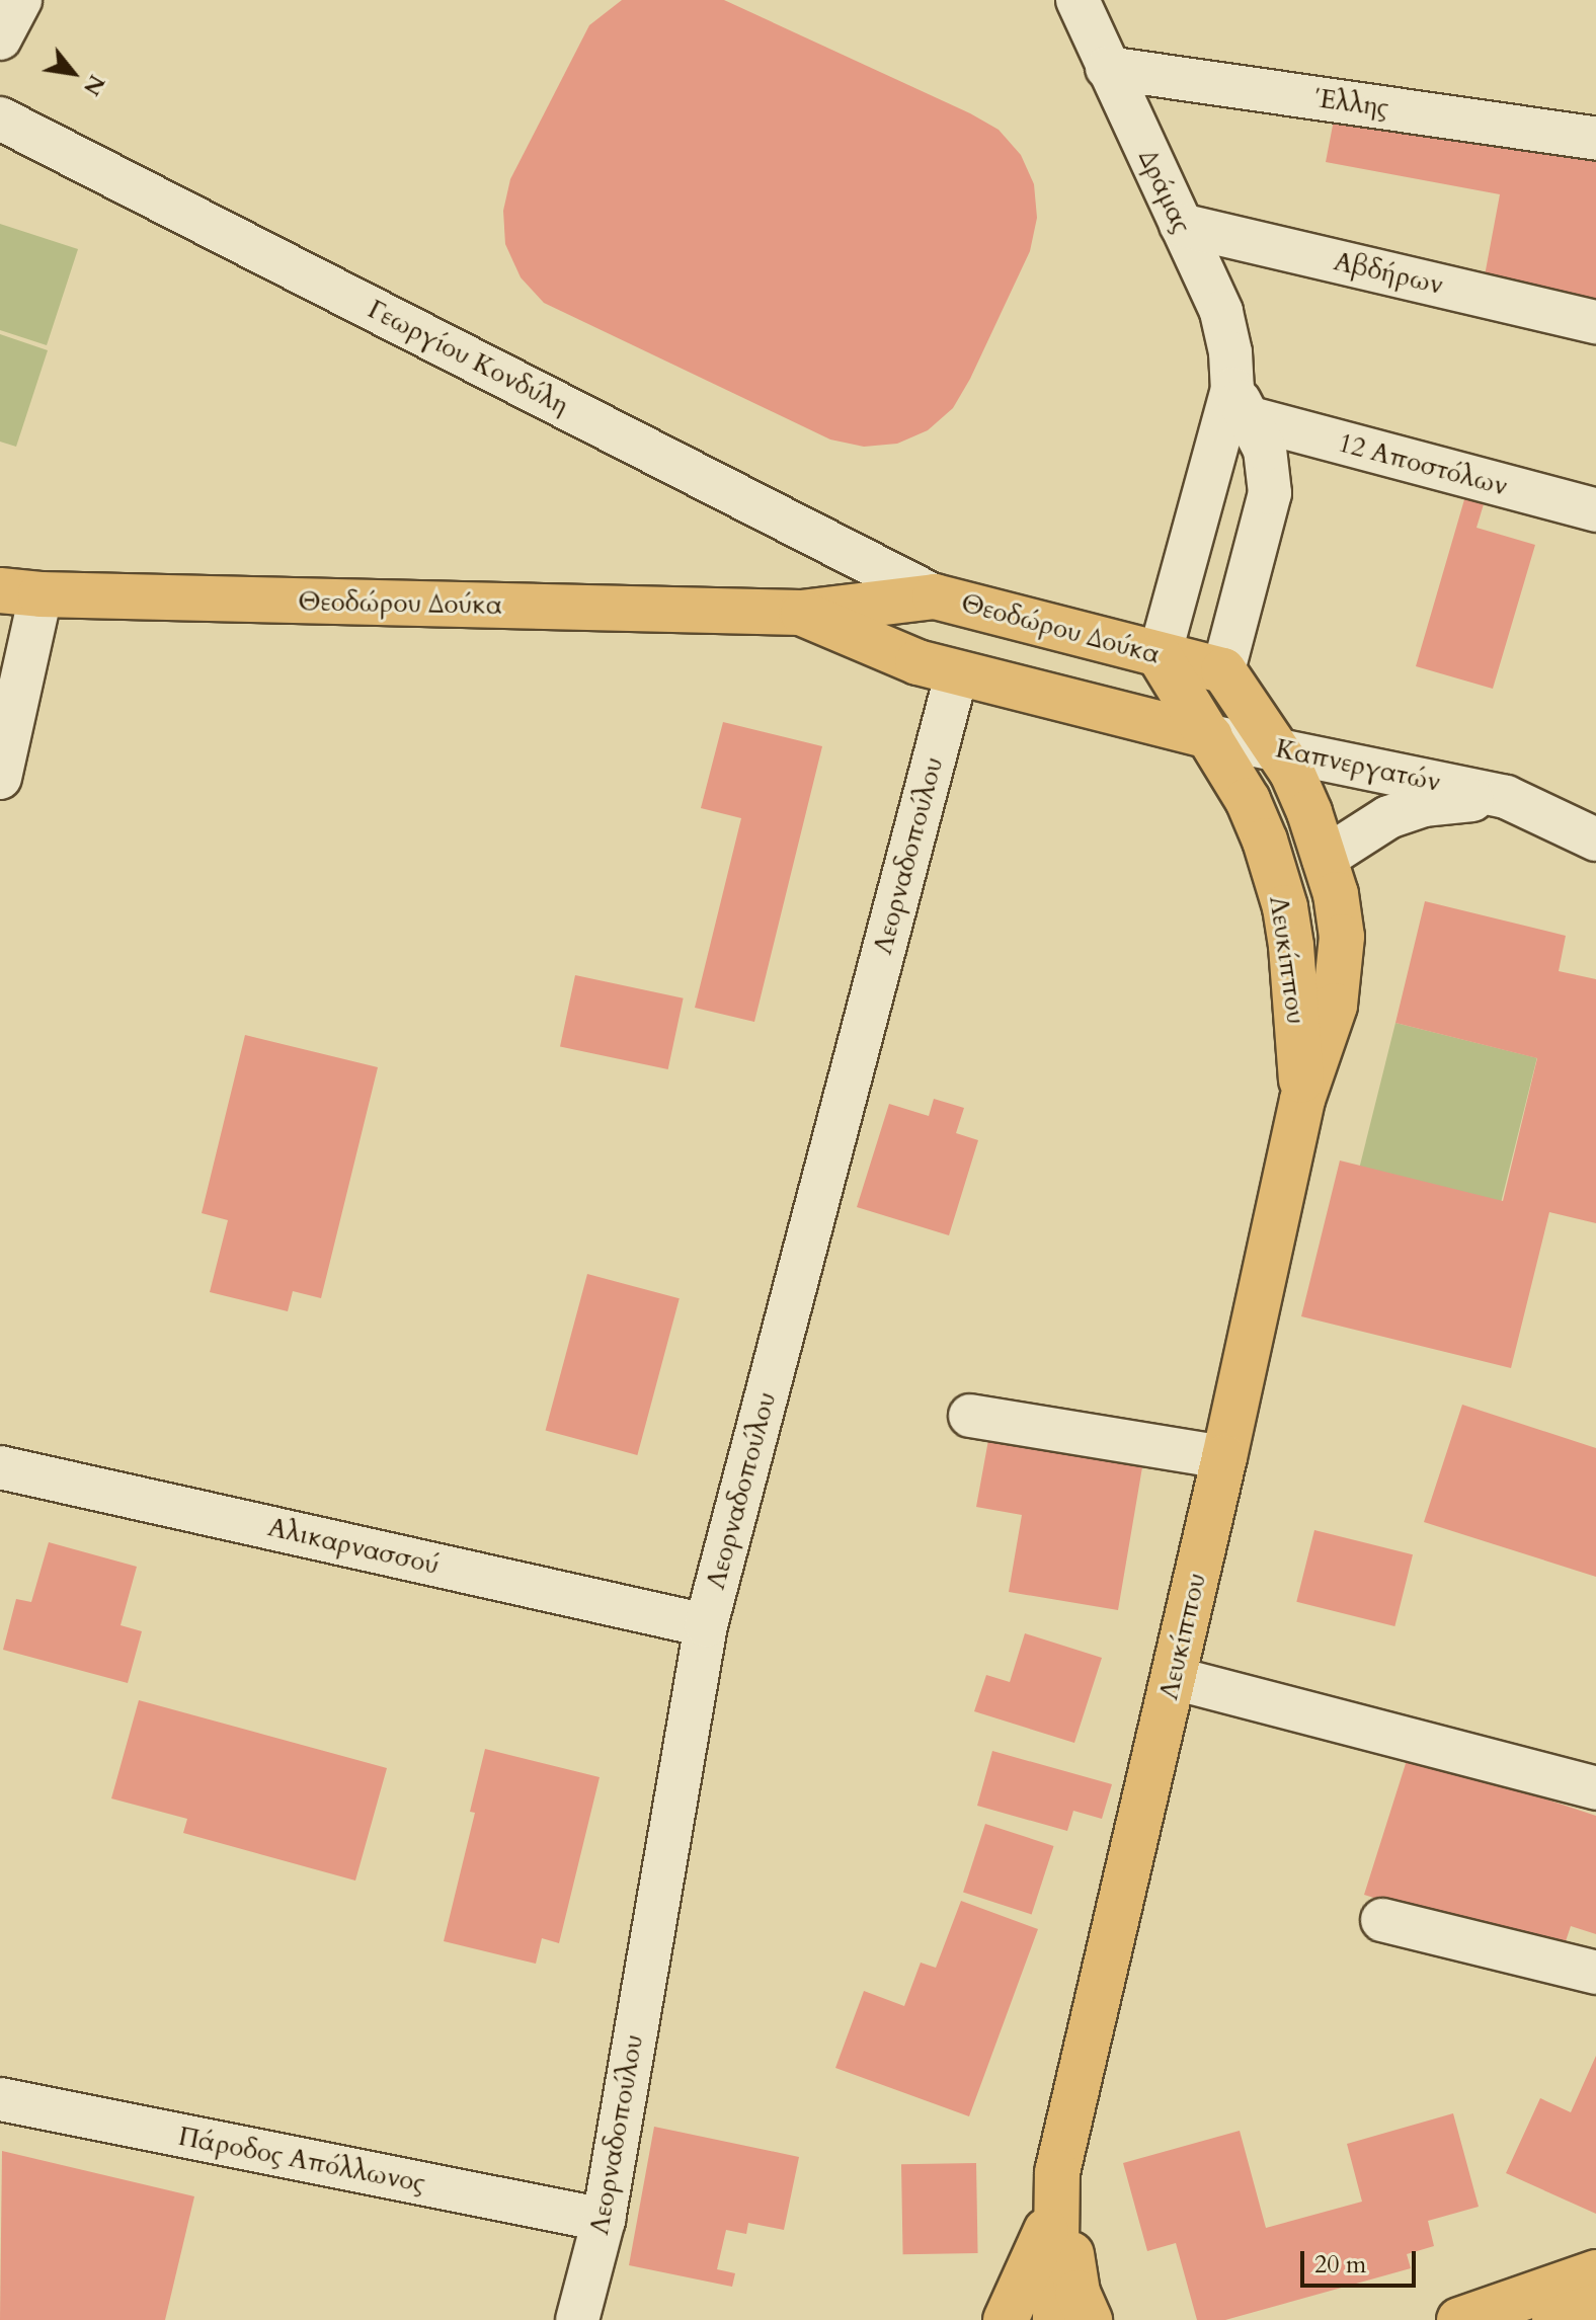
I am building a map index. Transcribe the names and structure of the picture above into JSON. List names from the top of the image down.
{
  "streets": {
    "main road": ["Θεοδώρου Δούκα", "Λευκίππου"],
    "street": [
      "Έλλης",
      "Δράμας",
      "Αβδήρων",
      "Γεωργίου Κονδύλη",
      "12 Αποστόλων",
      "Καπνεργατών",
      "Λεορναδοπούλου",
      "Αλικαρνασσού",
      "Πάροδος Απόλλωνος"
    ]
  },
  "crossings": [
    ["Έλλης", "Δράμας"],
    ["Δράμας", "Αβδήρων"],
    ["Δράμας", "12 Αποστόλων"],
    ["Δράμας", "Θεοδώρου Δούκα"],
    ["Δράμας", "Λευκίππου"],
    ["Γεωργίου Κονδύλη", "Θεοδώρου Δούκα"],
    ["Θεοδώρου Δούκα", "Καπνεργατών"],
    ["Θεοδώρου Δούκα", "Λεορναδοπούλου"],
    ["Θεοδώρου Δούκα", "Λευκίππου"],
    ["Καπνεργατών", "Λευκίππου"],
    ["Λεορναδοπούλου", "Αλικαρνασσού"],
    ["Λεορναδοπούλου", "Πάροδος Απόλλωνος"]
  ],
  "scale_bar": "20 m",
  "north": "bottom right"
}
